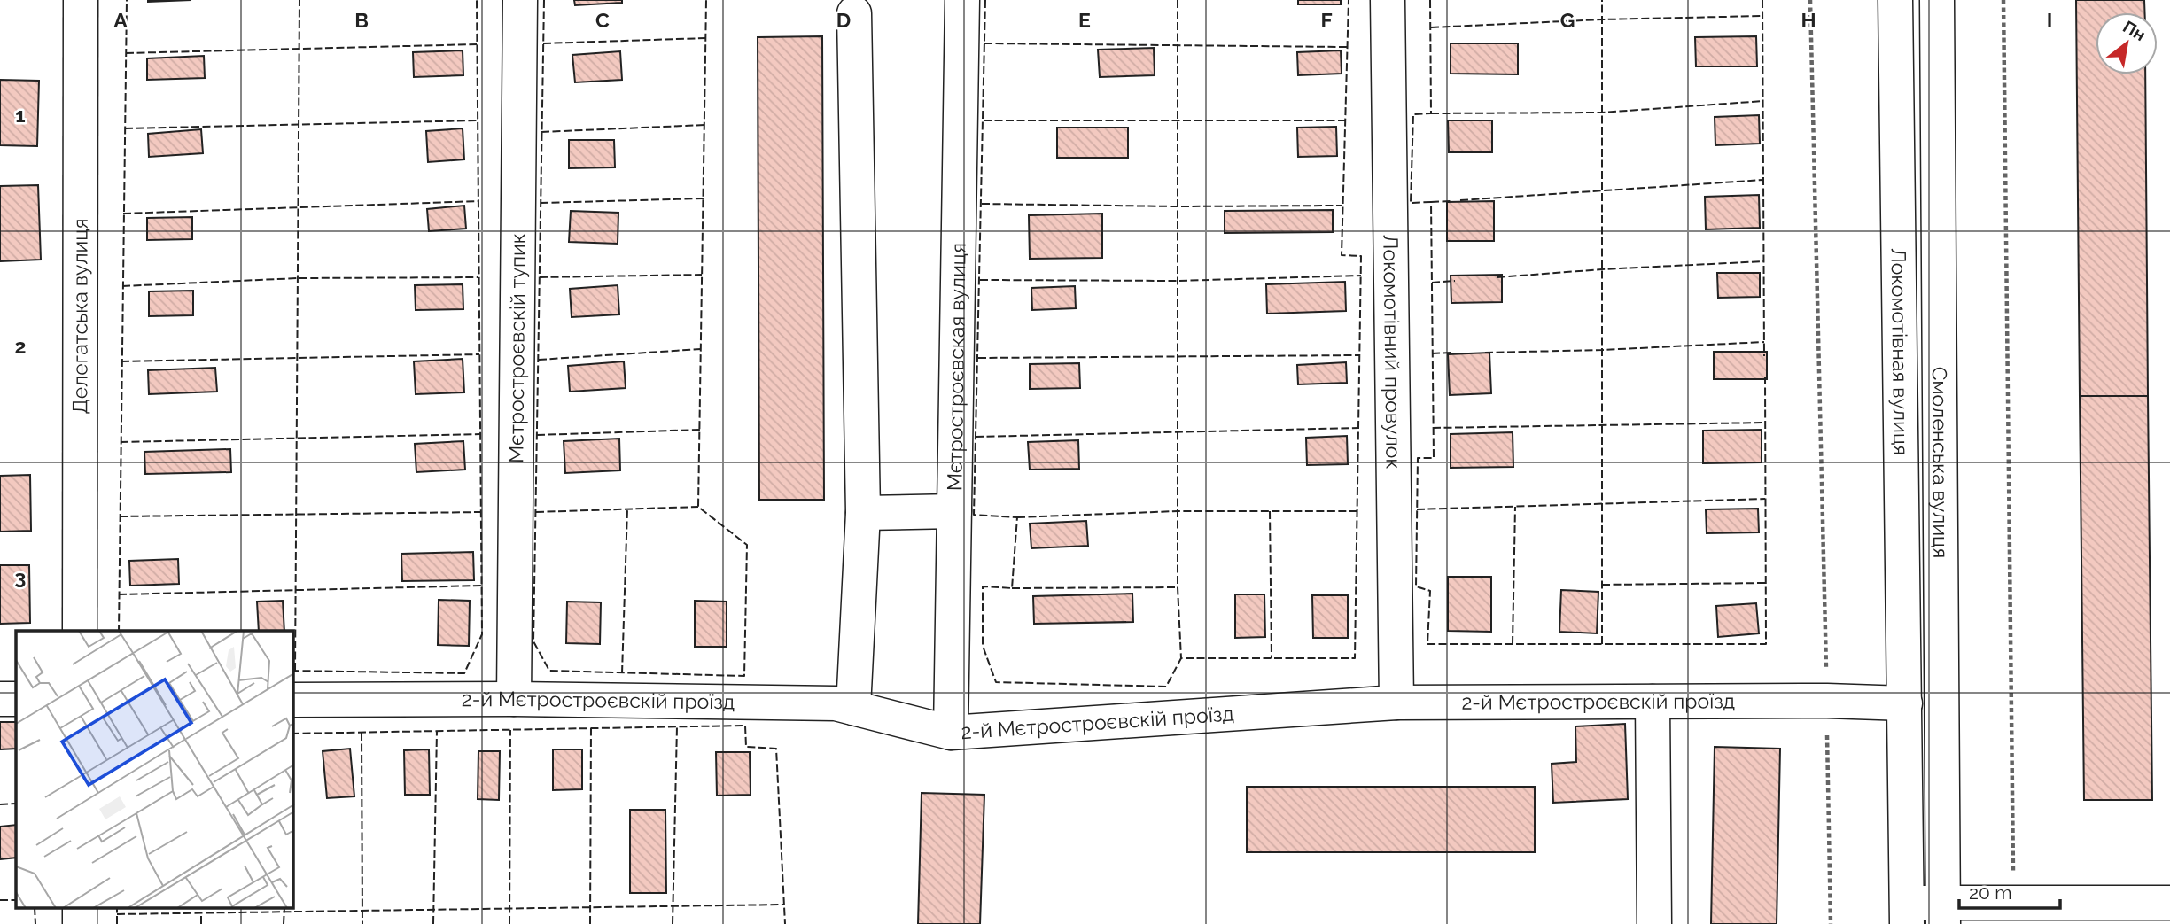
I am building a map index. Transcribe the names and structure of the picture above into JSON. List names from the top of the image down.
{
  "streets": {
    "street": [
      "Делегатська вулиця",
      "Мєтростроєвскій тупик",
      "Локомотівний провулок",
      "Локомотівная вулиця",
      "Мєтростроєвская вулиця",
      "Смоленська вулиця",
      "2-й Мєтростроєвскій проїзд"
    ]
  },
  "crossings": [
    ["Мєтростроєвскій тупик", "2-й Мєтростроєвскій проїзд"],
    ["Локомотівний провулок", "2-й Мєтростроєвскій проїзд"],
    ["Локомотівная вулиця", "2-й Мєтростроєвскій проїзд"],
    ["Мєтростроєвская вулиця", "2-й Мєтростроєвскій проїзд"]
  ],
  "scale_bar": "20 m",
  "north": "top right",
  "grid": {
    "columns": [
      "A",
      "B",
      "C",
      "D",
      "E",
      "F",
      "G",
      "H",
      "I"
    ],
    "rows": ["1", "2", "3"]
  }
}
